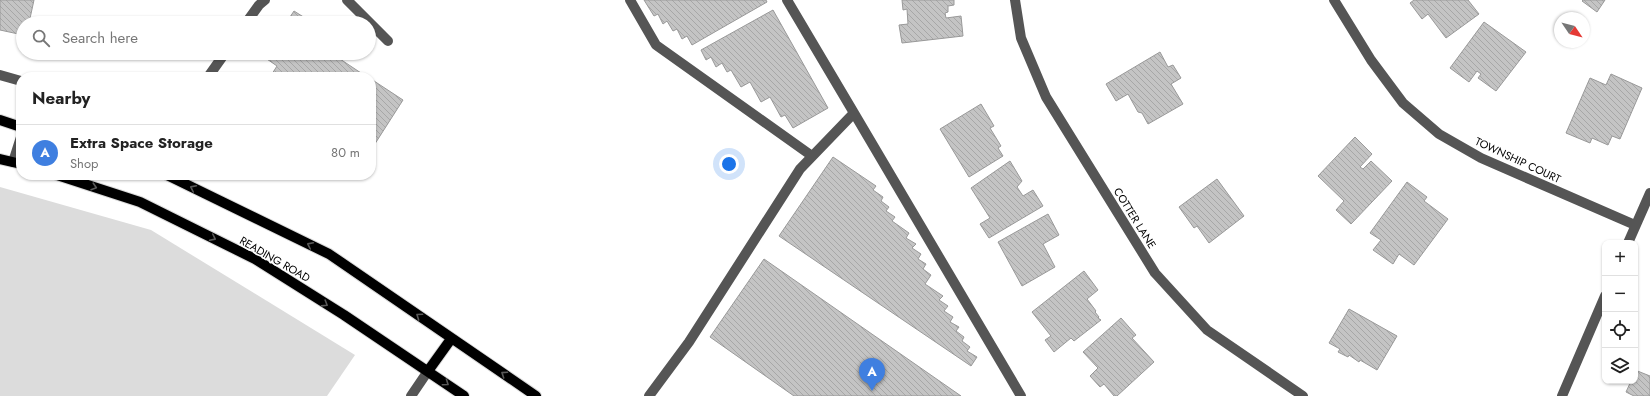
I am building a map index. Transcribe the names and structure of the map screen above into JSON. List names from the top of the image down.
{
  "streets": {
    "main road": ["READING ROAD"],
    "street": ["TOWNSHIP COURT", "COTTER LANE"]
  },
  "north": "bottom right",
  "page": {
    "search": "Search here",
    "heading": "Nearby",
    "list": [
      {
        "mark": "A",
        "name": "Extra Space Storage",
        "note": "Shop",
        "value": "80 m"
      }
    ],
    "map_buttons": ["+", "−"],
    "pins": "A"
  }
}
